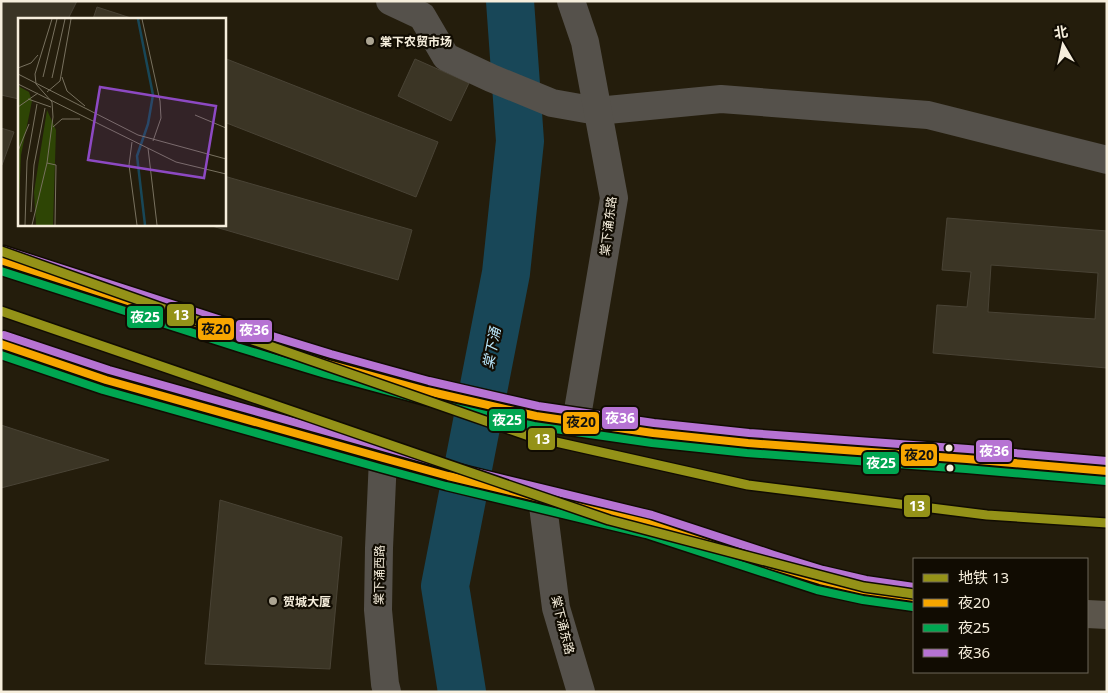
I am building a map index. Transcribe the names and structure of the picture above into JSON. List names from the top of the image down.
{
  "streets": {
    "street": ["棠下涌东路", "棠下涌西路"]
  },
  "water": ["棠下涌"],
  "places": ["棠下农贸市场", "贺城大厦"],
  "lines": [
    "transit line 夜36",
    "metro line 13",
    "transit line 夜20",
    "transit line 夜25"
  ],
  "legend": [
    "地铁 13",
    "夜20",
    "夜25",
    "夜36"
  ],
  "north": "top"
}
